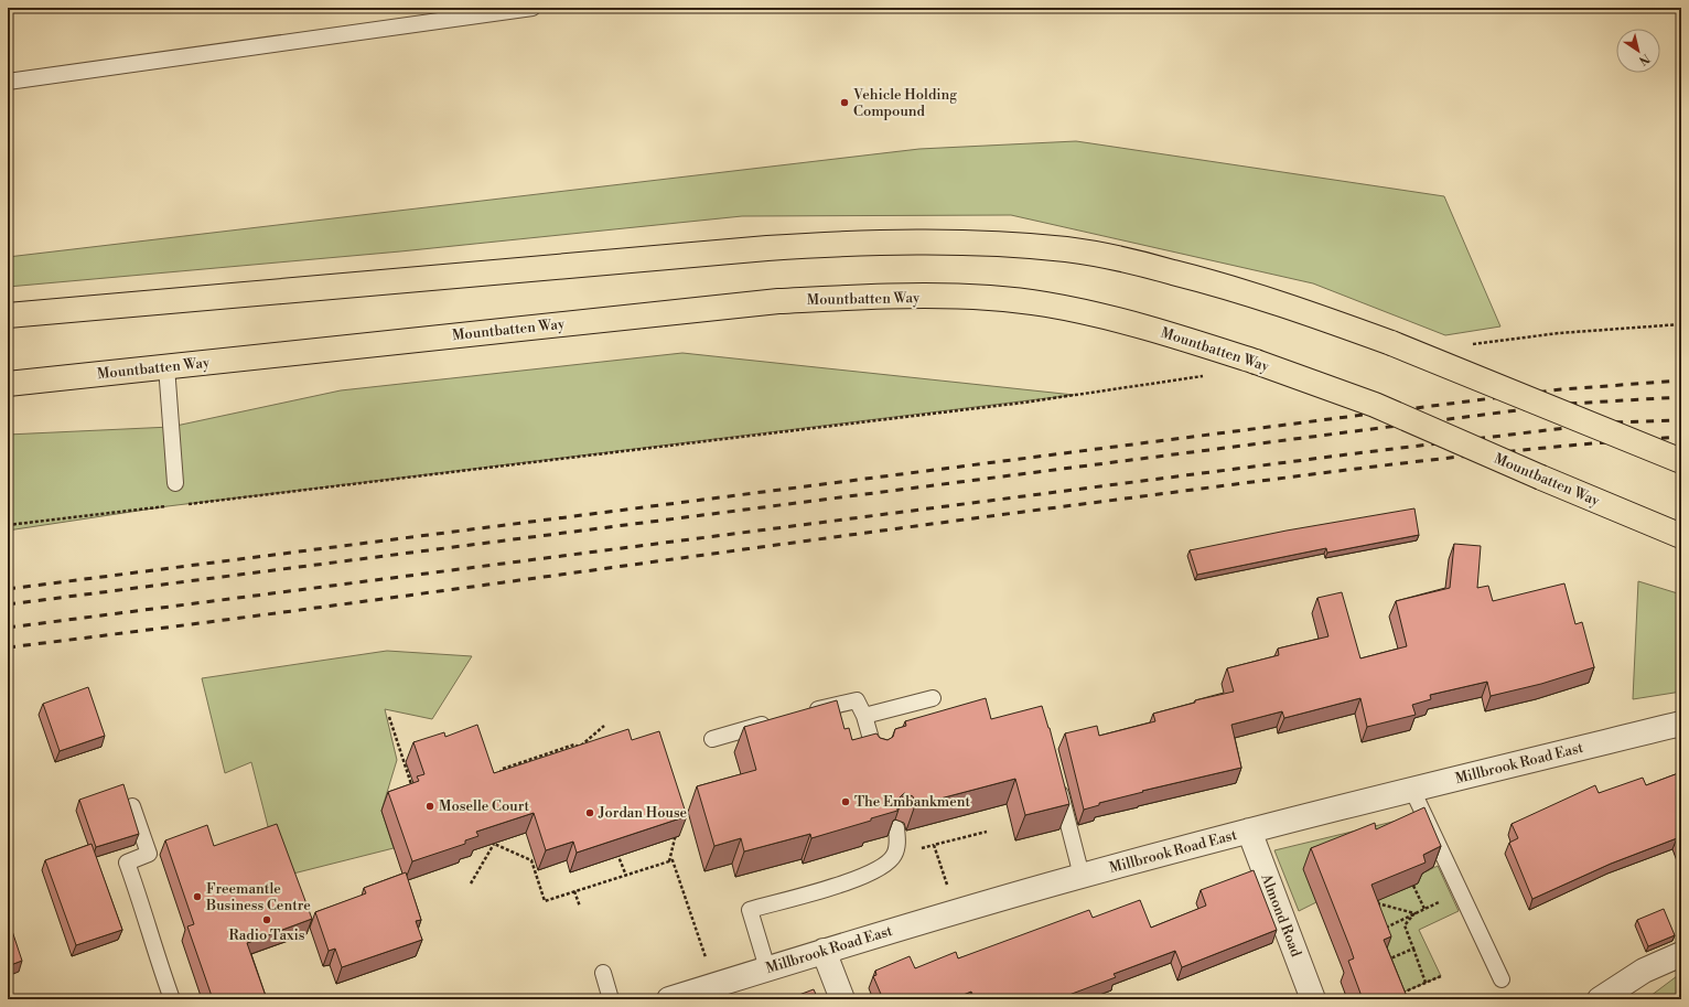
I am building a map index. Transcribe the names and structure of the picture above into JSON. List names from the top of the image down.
{
  "streets": {
    "highway": ["Mountbatten Way"],
    "street": ["Millbrook Road East", "Almond Road"]
  },
  "crossings": [
    ["Millbrook Road East", "Almond Road"]
  ],
  "places": [
    "Vehicle Holding Compound",
    "The Embankment",
    "Moselle Court",
    "Jordan House",
    "Freemantle Business Centre",
    "Radio Taxis"
  ],
  "north": "bottom right"
}
